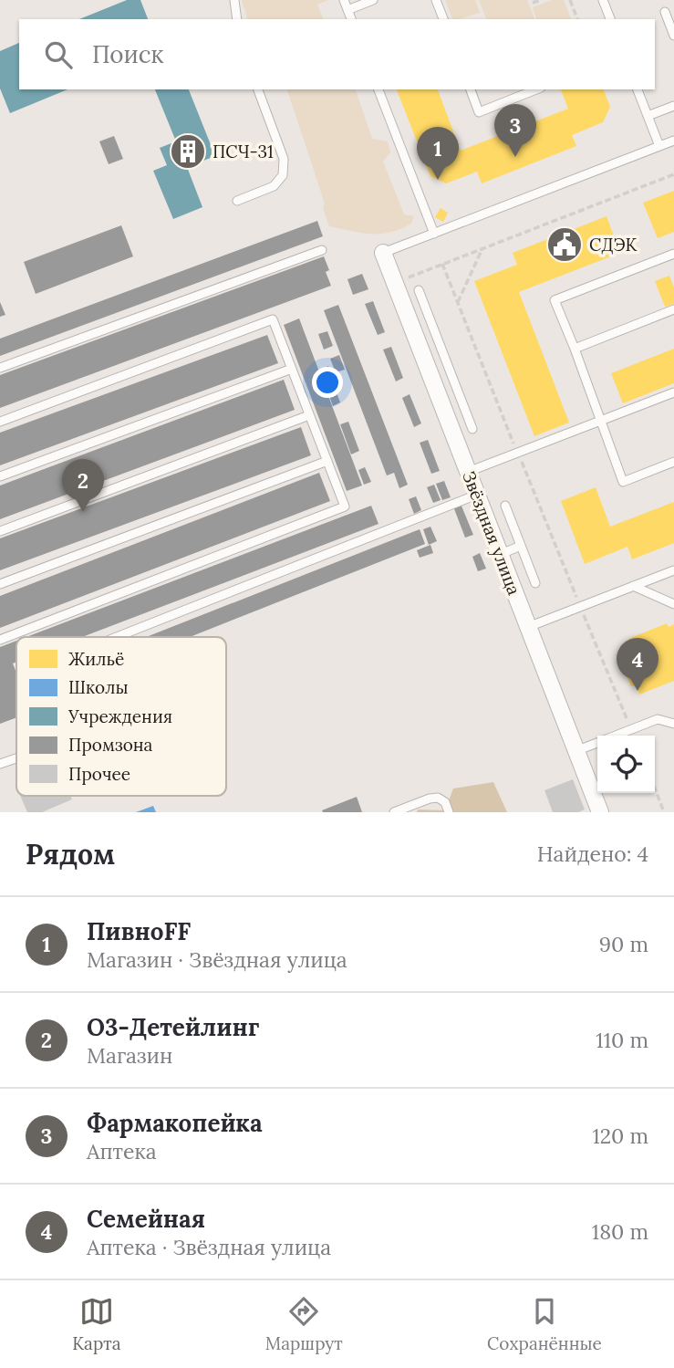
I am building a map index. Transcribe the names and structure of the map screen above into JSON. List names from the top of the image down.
{
  "streets": {
    "street": ["Звёздная улица"]
  },
  "places": {
    "building": ["ПСЧ-31"],
    "public building": ["СДЭК"]
  },
  "legend": [
    "Жильё",
    "Школы",
    "Учреждения",
    "Промзона",
    "Прочее"
  ],
  "page": {
    "search": "Поиск",
    "pins": [
      "3",
      "1",
      "2",
      "4"
    ],
    "heading": ["Рядом", "Найдено: 4"],
    "list": [
      {
        "mark": "1",
        "name": "ПивноFF",
        "note": "Магазин · Звёздная улица",
        "value": "90 m"
      },
      {
        "mark": "2",
        "name": "О3-Детейлинг",
        "note": "Магазин",
        "value": "110 m"
      },
      {
        "mark": "3",
        "name": "Фармакопейка",
        "note": "Аптека",
        "value": "120 m"
      },
      {
        "mark": "4",
        "name": "Семейная",
        "note": "Аптека · Звёздная улица",
        "value": "180 m"
      }
    ],
    "nav": ["Карта", "Маршрут", "Сохранённые"]
  }
}
